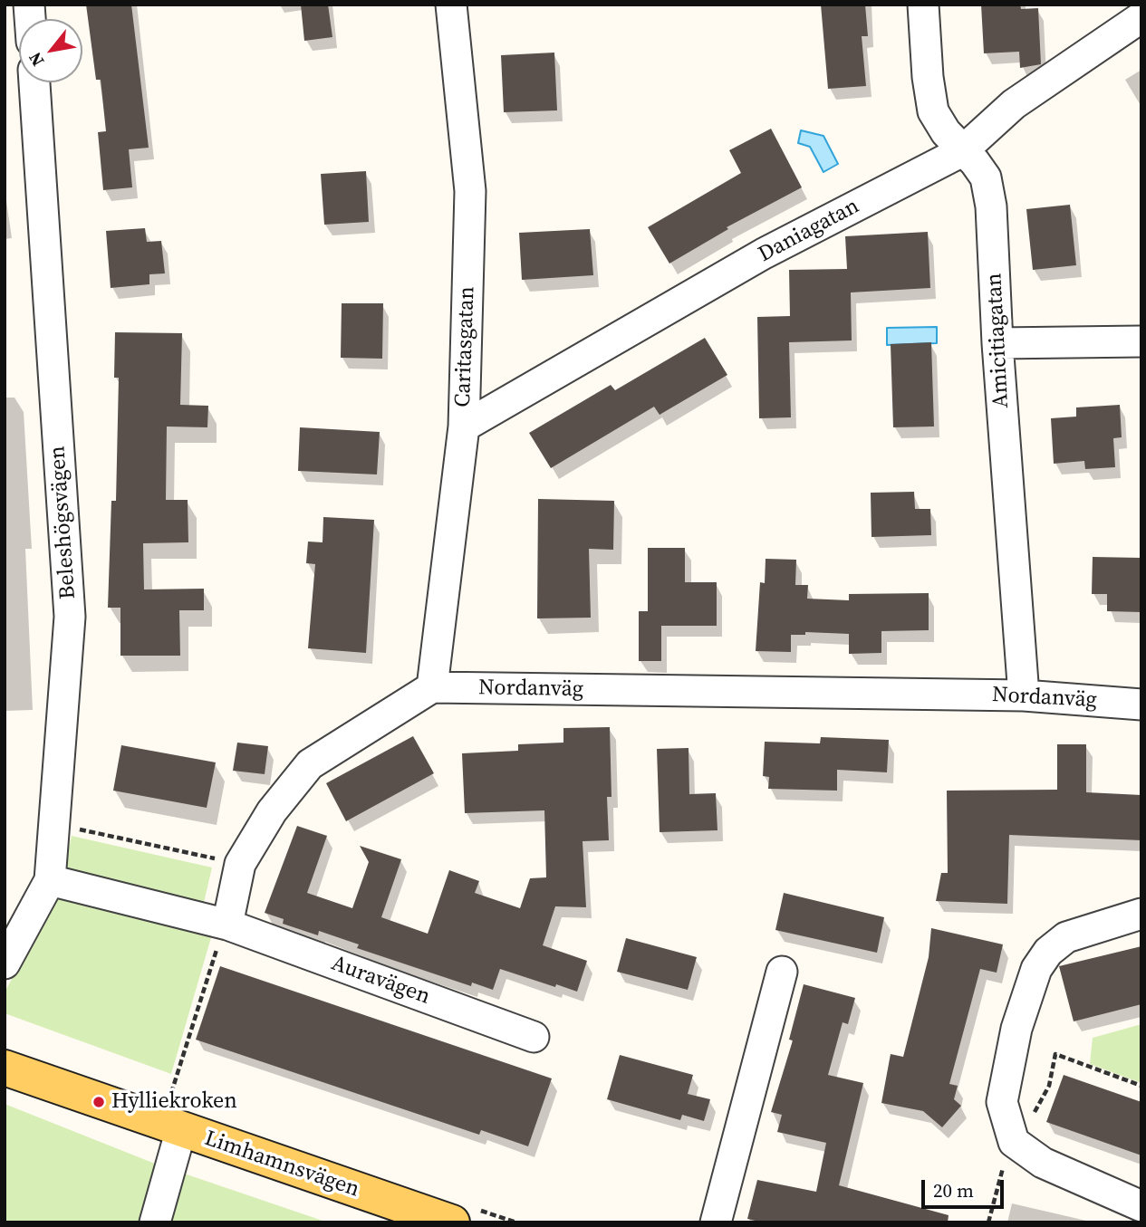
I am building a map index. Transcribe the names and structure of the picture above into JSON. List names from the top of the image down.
{
  "streets": {
    "main road": ["Limhamnsvägen"],
    "street": [
      "Daniagatan",
      "Amicitiagatan",
      "Caritasgatan",
      "Beleshögsvägen",
      "Nordanväg",
      "Auravägen"
    ]
  },
  "crossings": [
    ["Daniagatan", "Amicitiagatan"],
    ["Daniagatan", "Caritasgatan"],
    ["Amicitiagatan", "Nordanväg"],
    ["Caritasgatan", "Nordanväg"]
  ],
  "places": ["Hylliekroken"],
  "scale_bar": "20 m",
  "north": "bottom left"
}
